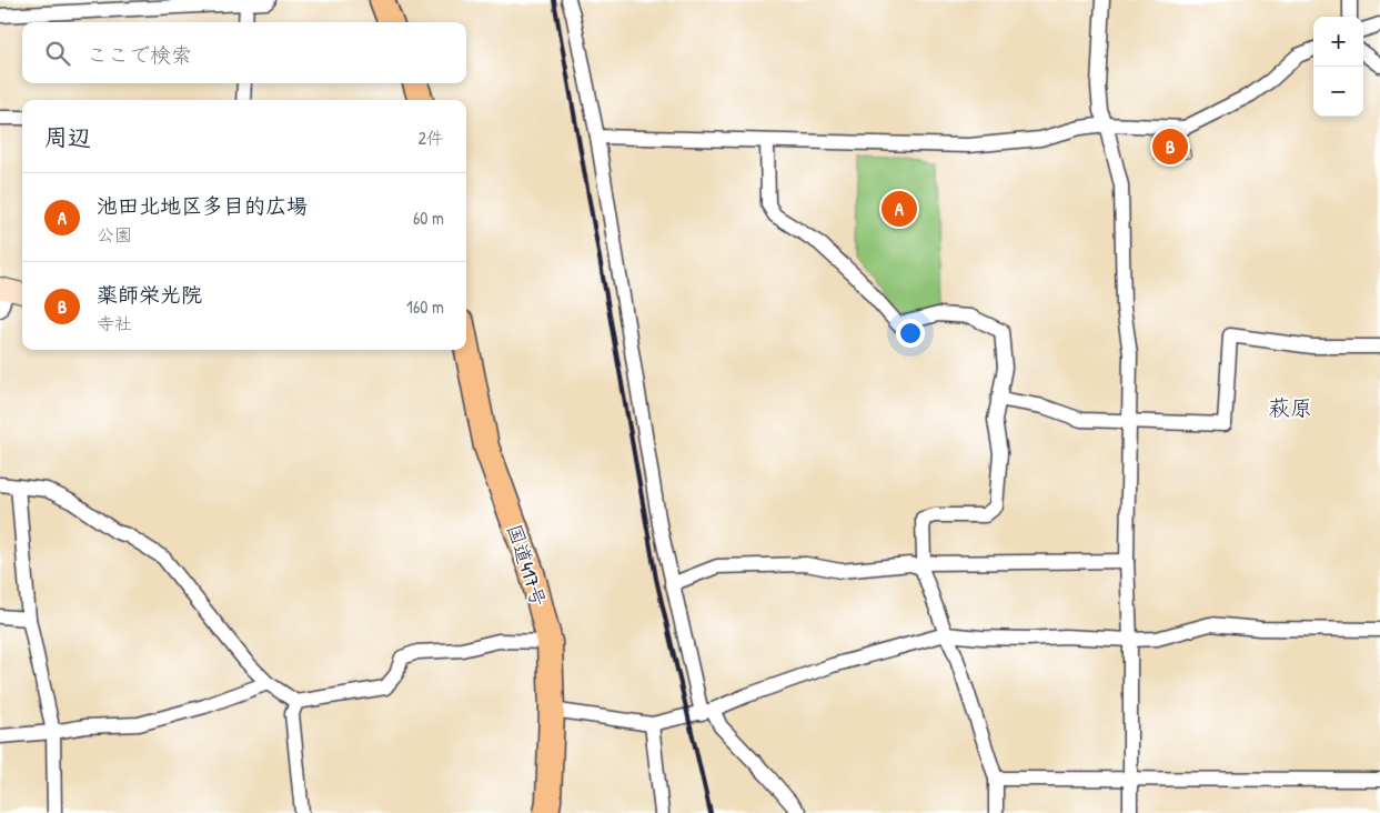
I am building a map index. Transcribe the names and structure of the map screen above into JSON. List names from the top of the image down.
{
  "streets": {
    "highway": ["国道417号"]
  },
  "districts": ["萩原"],
  "page": {
    "map_buttons": ["+", "−"],
    "search": "ここで検索",
    "heading": ["周辺", "2件"],
    "pins": ["B", "A"],
    "list": [
      {
        "mark": "A",
        "name": "池田北地区多目的広場",
        "note": "公園",
        "value": "60 m"
      },
      {
        "mark": "B",
        "name": "薬師栄光院",
        "note": "寺社",
        "value": "160 m"
      }
    ]
  }
}
